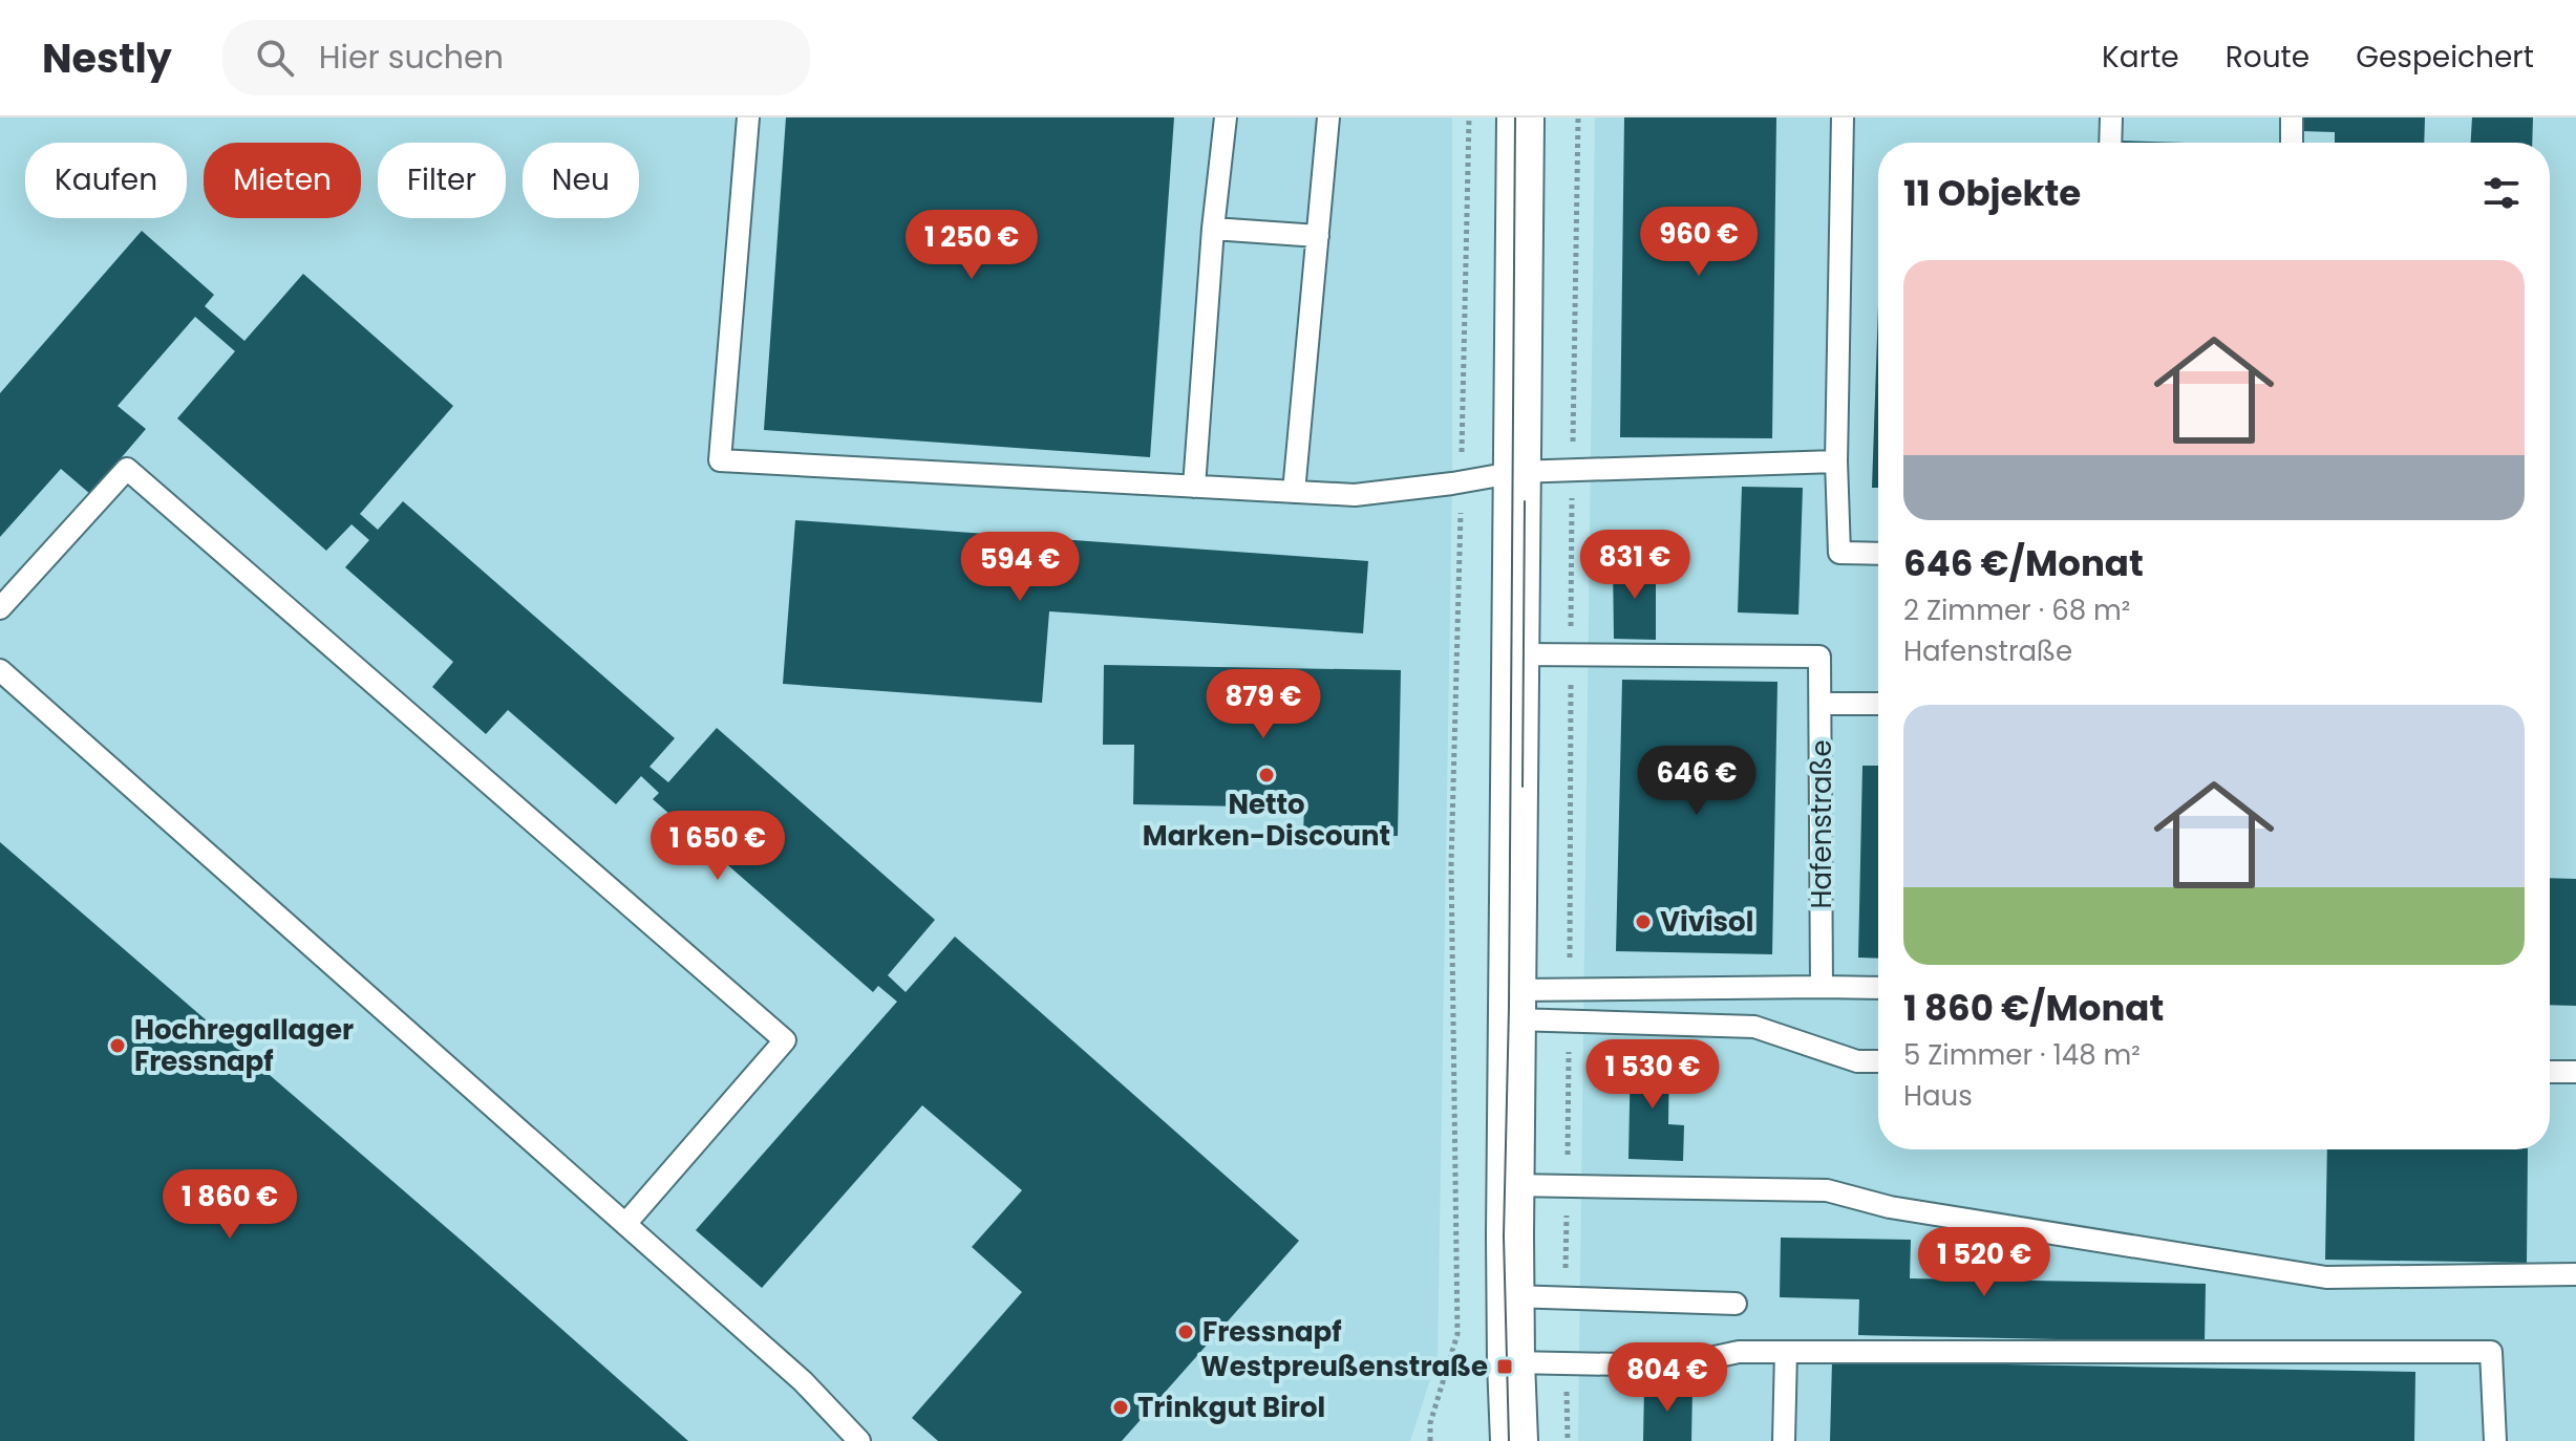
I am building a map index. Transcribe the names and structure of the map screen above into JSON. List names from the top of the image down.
{
  "streets": {
    "lane": ["Hafenstraße"]
  },
  "places": {
    "other": [
      "Netto Marken-Discount",
      "Vivisol",
      "Hochregallager Fressnapf",
      "Fressnapf",
      "Trinkgut Birol"
    ],
    "transit": ["Westpreußenstraße"]
  },
  "page": {
    "header": "Nestly",
    "search": "Hier suchen",
    "nav": ["Karte", "Route", "Gespeichert"],
    "chip": [
      "Kaufen",
      "Mieten",
      "Filter",
      "Neu"
    ],
    "heading": "11 Objekte",
    "price": [
      "960 €",
      "1 250 €",
      "831 €",
      "594 €",
      "879 €",
      "646 €",
      "1 650 €",
      "1 530 €",
      "1 860 €",
      "1 520 €",
      "804 €"
    ],
    "list": [
      {
        "name": "646 €/Monat",
        "note": "2 Zimmer · 68 m² · Hafenstraße"
      },
      {
        "name": "1 860 €/Monat",
        "note": "5 Zimmer · 148 m² · Haus"
      }
    ]
  }
}
